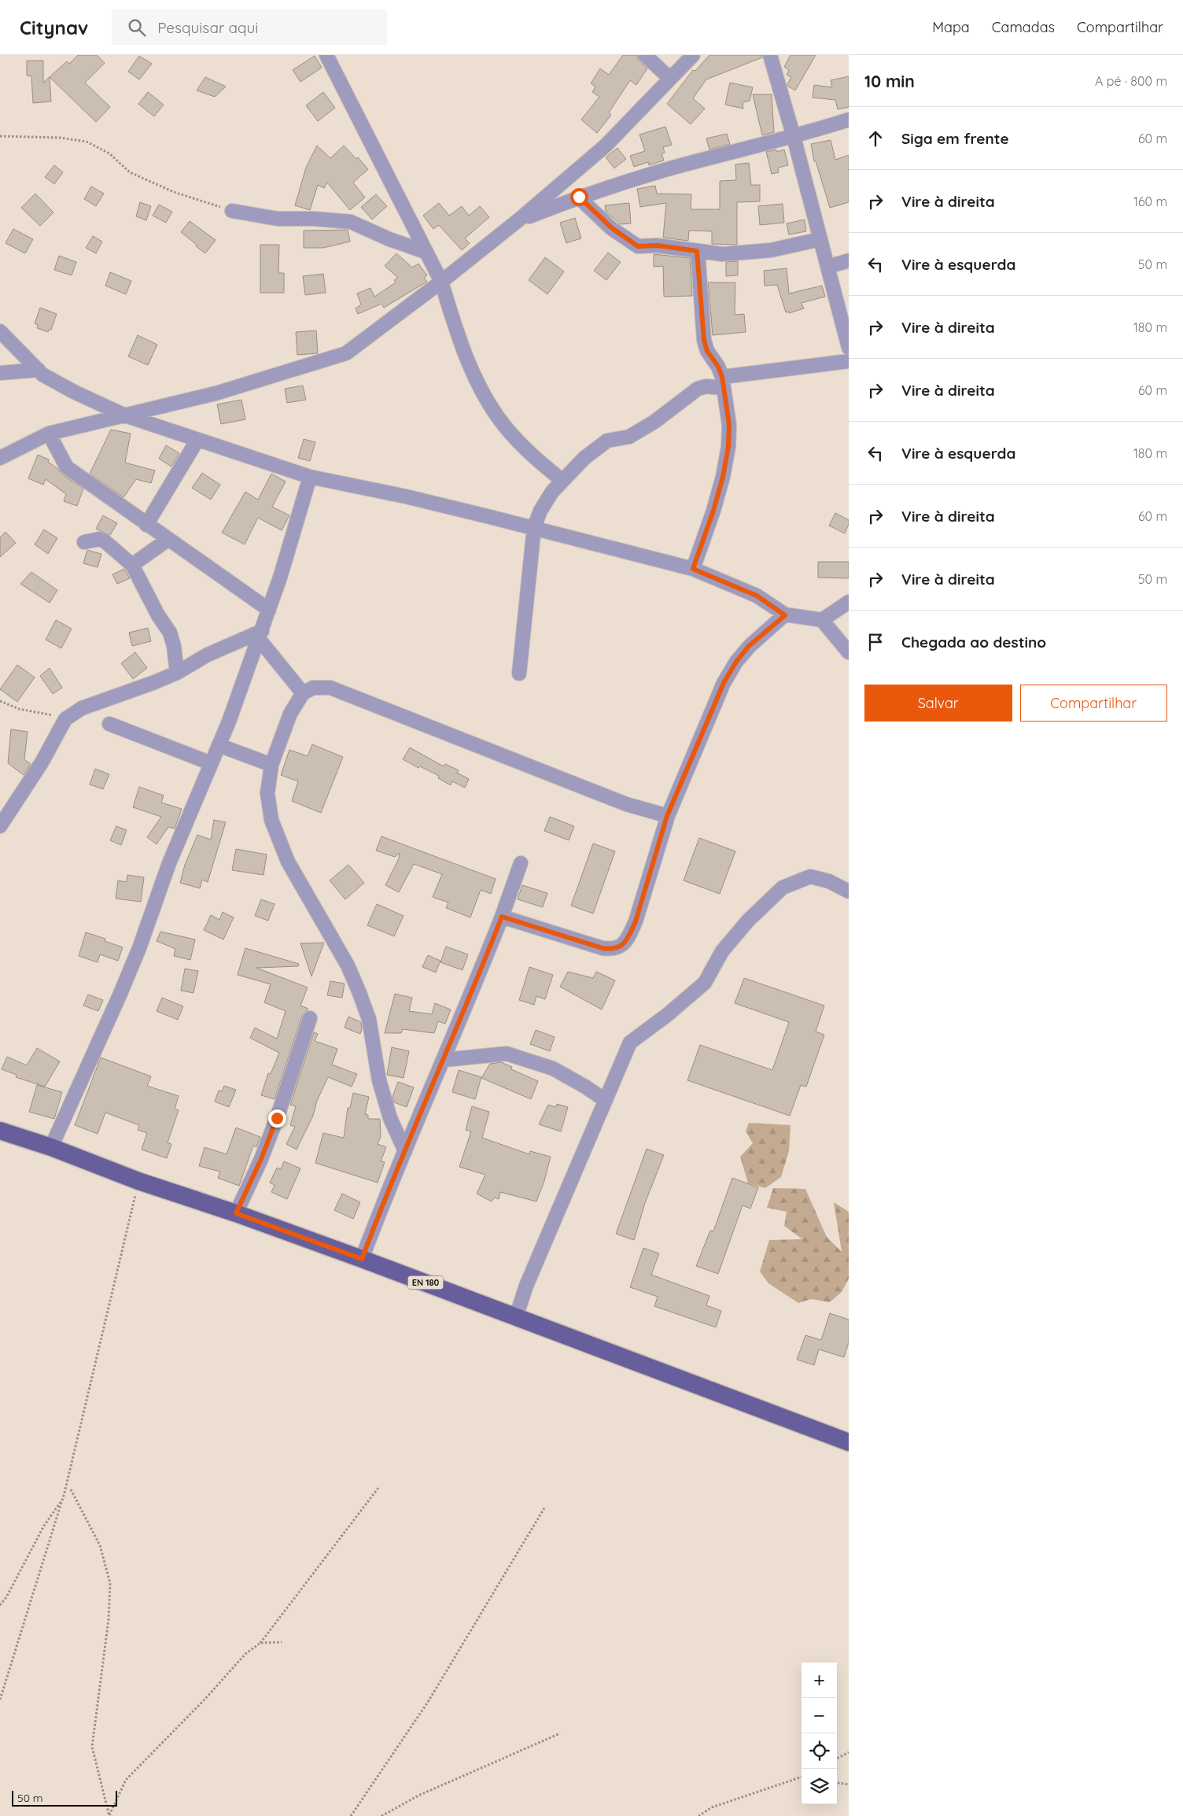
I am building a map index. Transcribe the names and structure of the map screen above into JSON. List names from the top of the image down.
{
  "streets": {
    "main road": ["EN 180"]
  },
  "scale_bar": "50 m",
  "page": {
    "header": "Citynav",
    "search": "Pesquisar aqui",
    "nav": ["Mapa", "Camadas", "Compartilhar"],
    "heading": ["10 min", "A pé · 800 m"],
    "list": [
      ["Siga em frente", "60 m"],
      ["Vire à direita", "160 m"],
      ["Vire à esquerda", "50 m"],
      ["Vire à direita", "180 m"],
      ["Vire à direita", "60 m"],
      ["Vire à esquerda", "180 m"],
      ["Vire à direita", "60 m"],
      ["Vire à direita", "50 m"],
      "Chegada ao destino"
    ],
    "buttons": ["Salvar", "Compartilhar"],
    "map_buttons": ["+", "−"],
    "scale": "50 m"
  }
}
